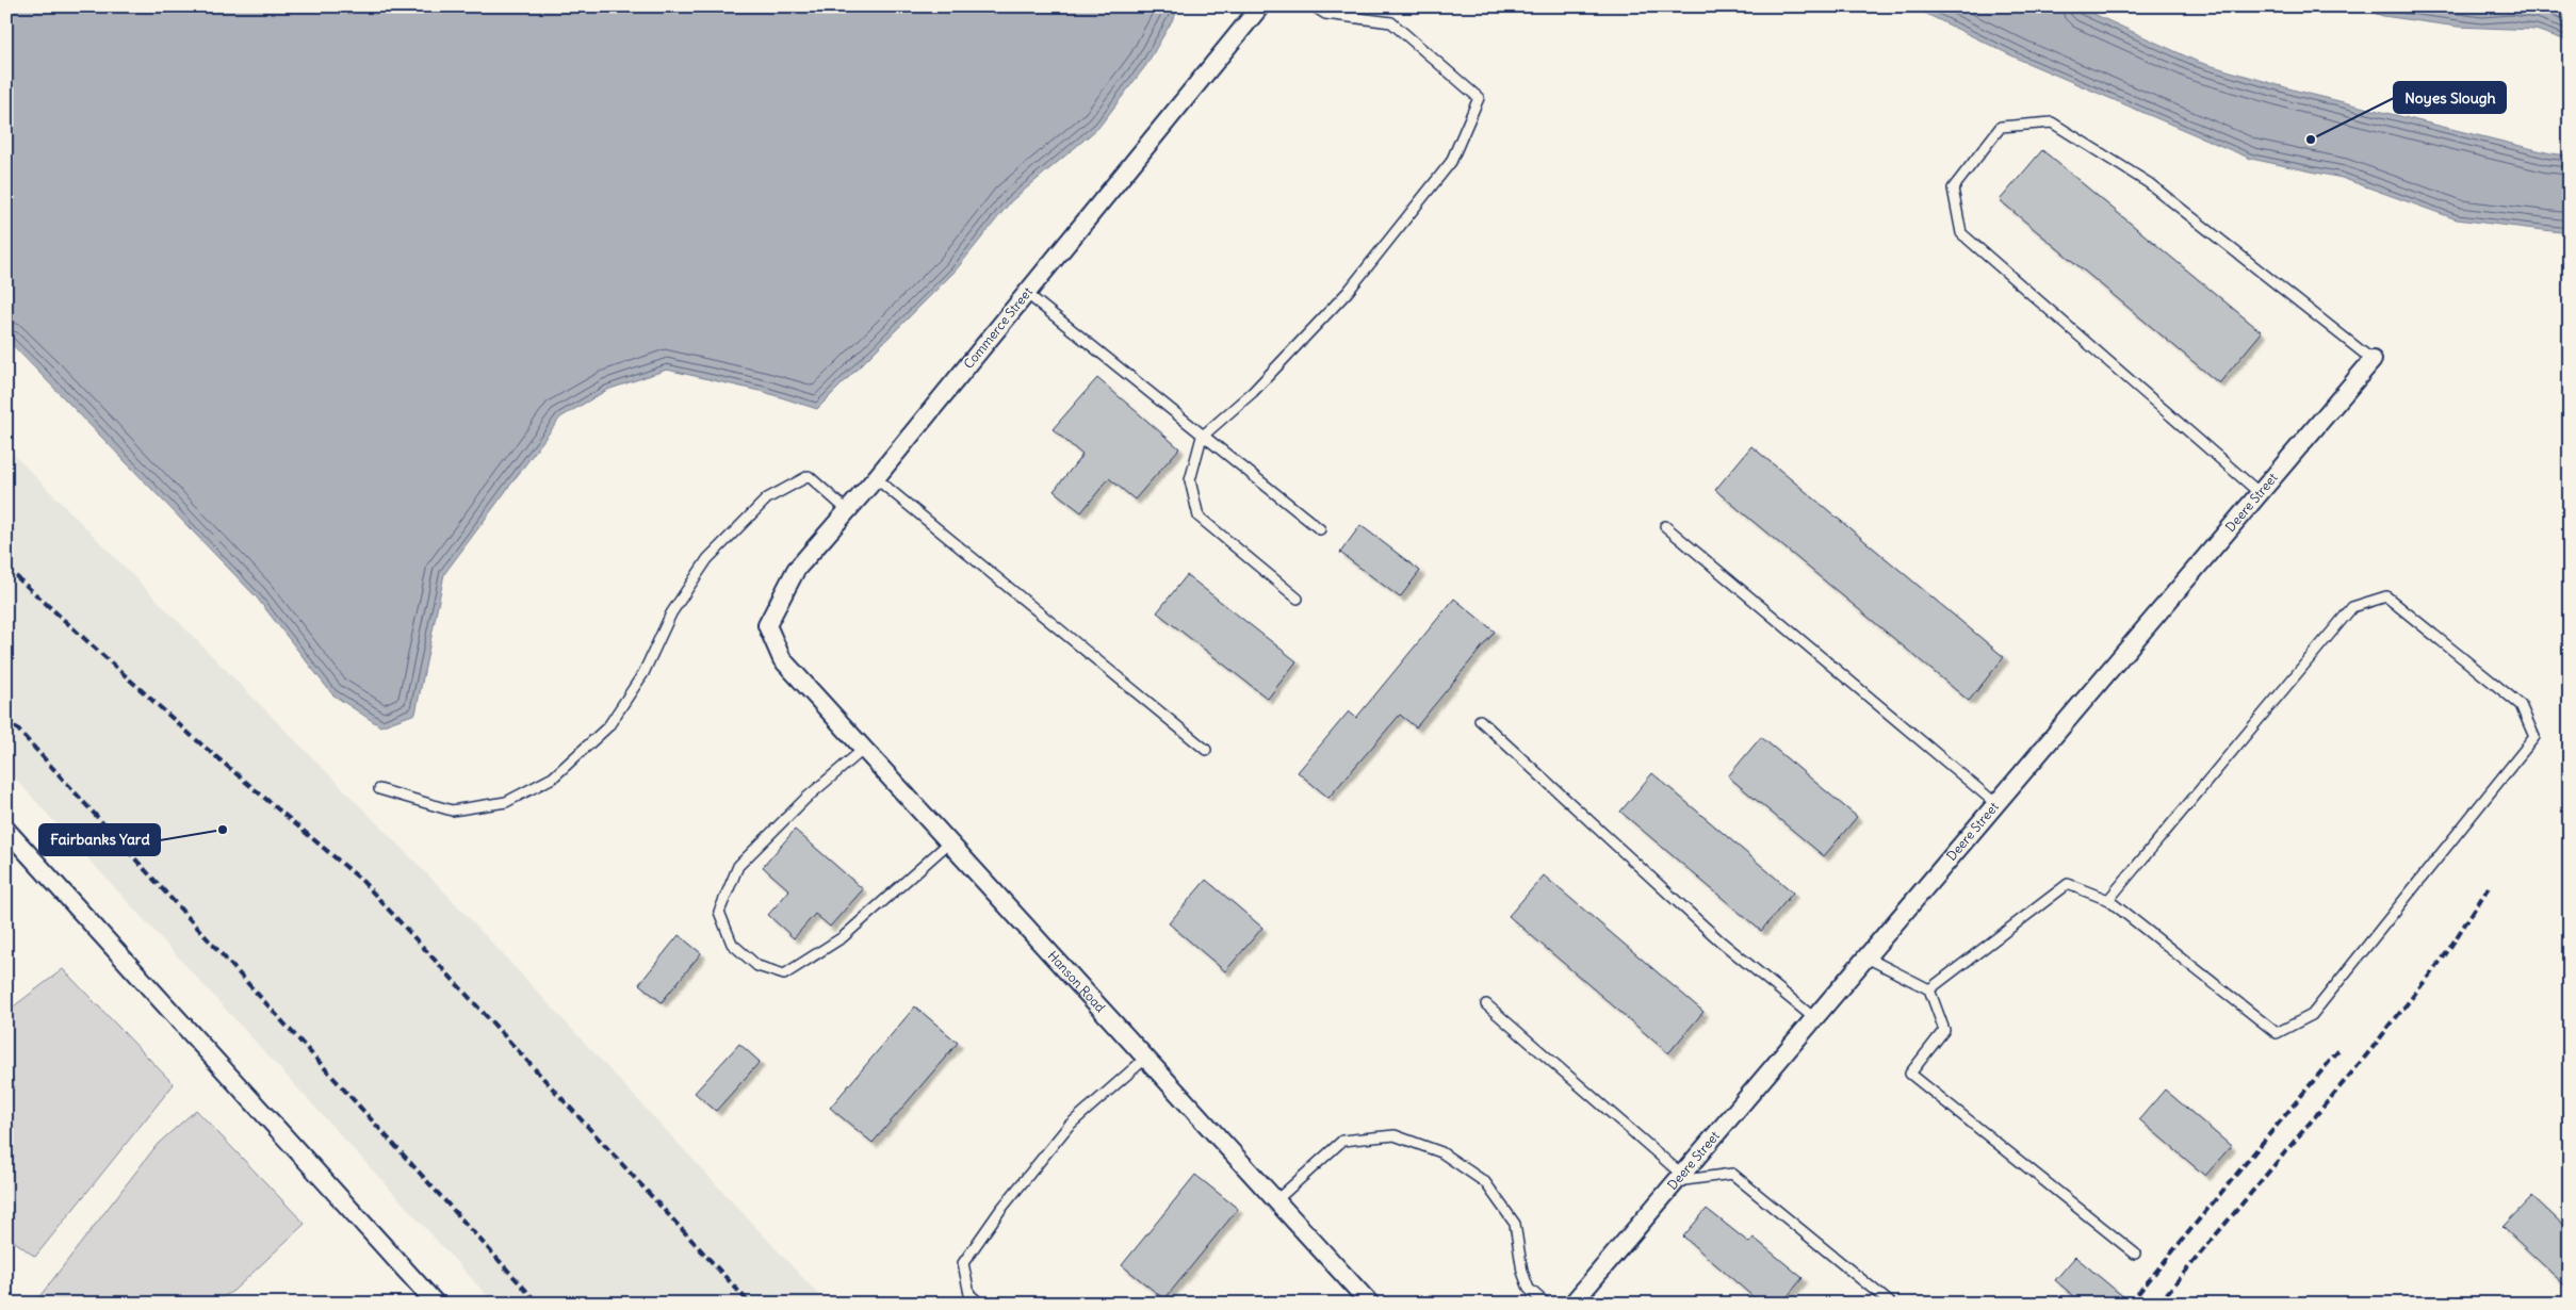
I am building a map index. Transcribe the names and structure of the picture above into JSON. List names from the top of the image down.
{
  "streets": {
    "street": ["Commerce Street", "Deere Street", "Hanson Road"]
  },
  "crossings": [
    ["Commerce Street", "Hanson Road"]
  ],
  "places": ["Noyes Slough", "Fairbanks Yard"]
}
